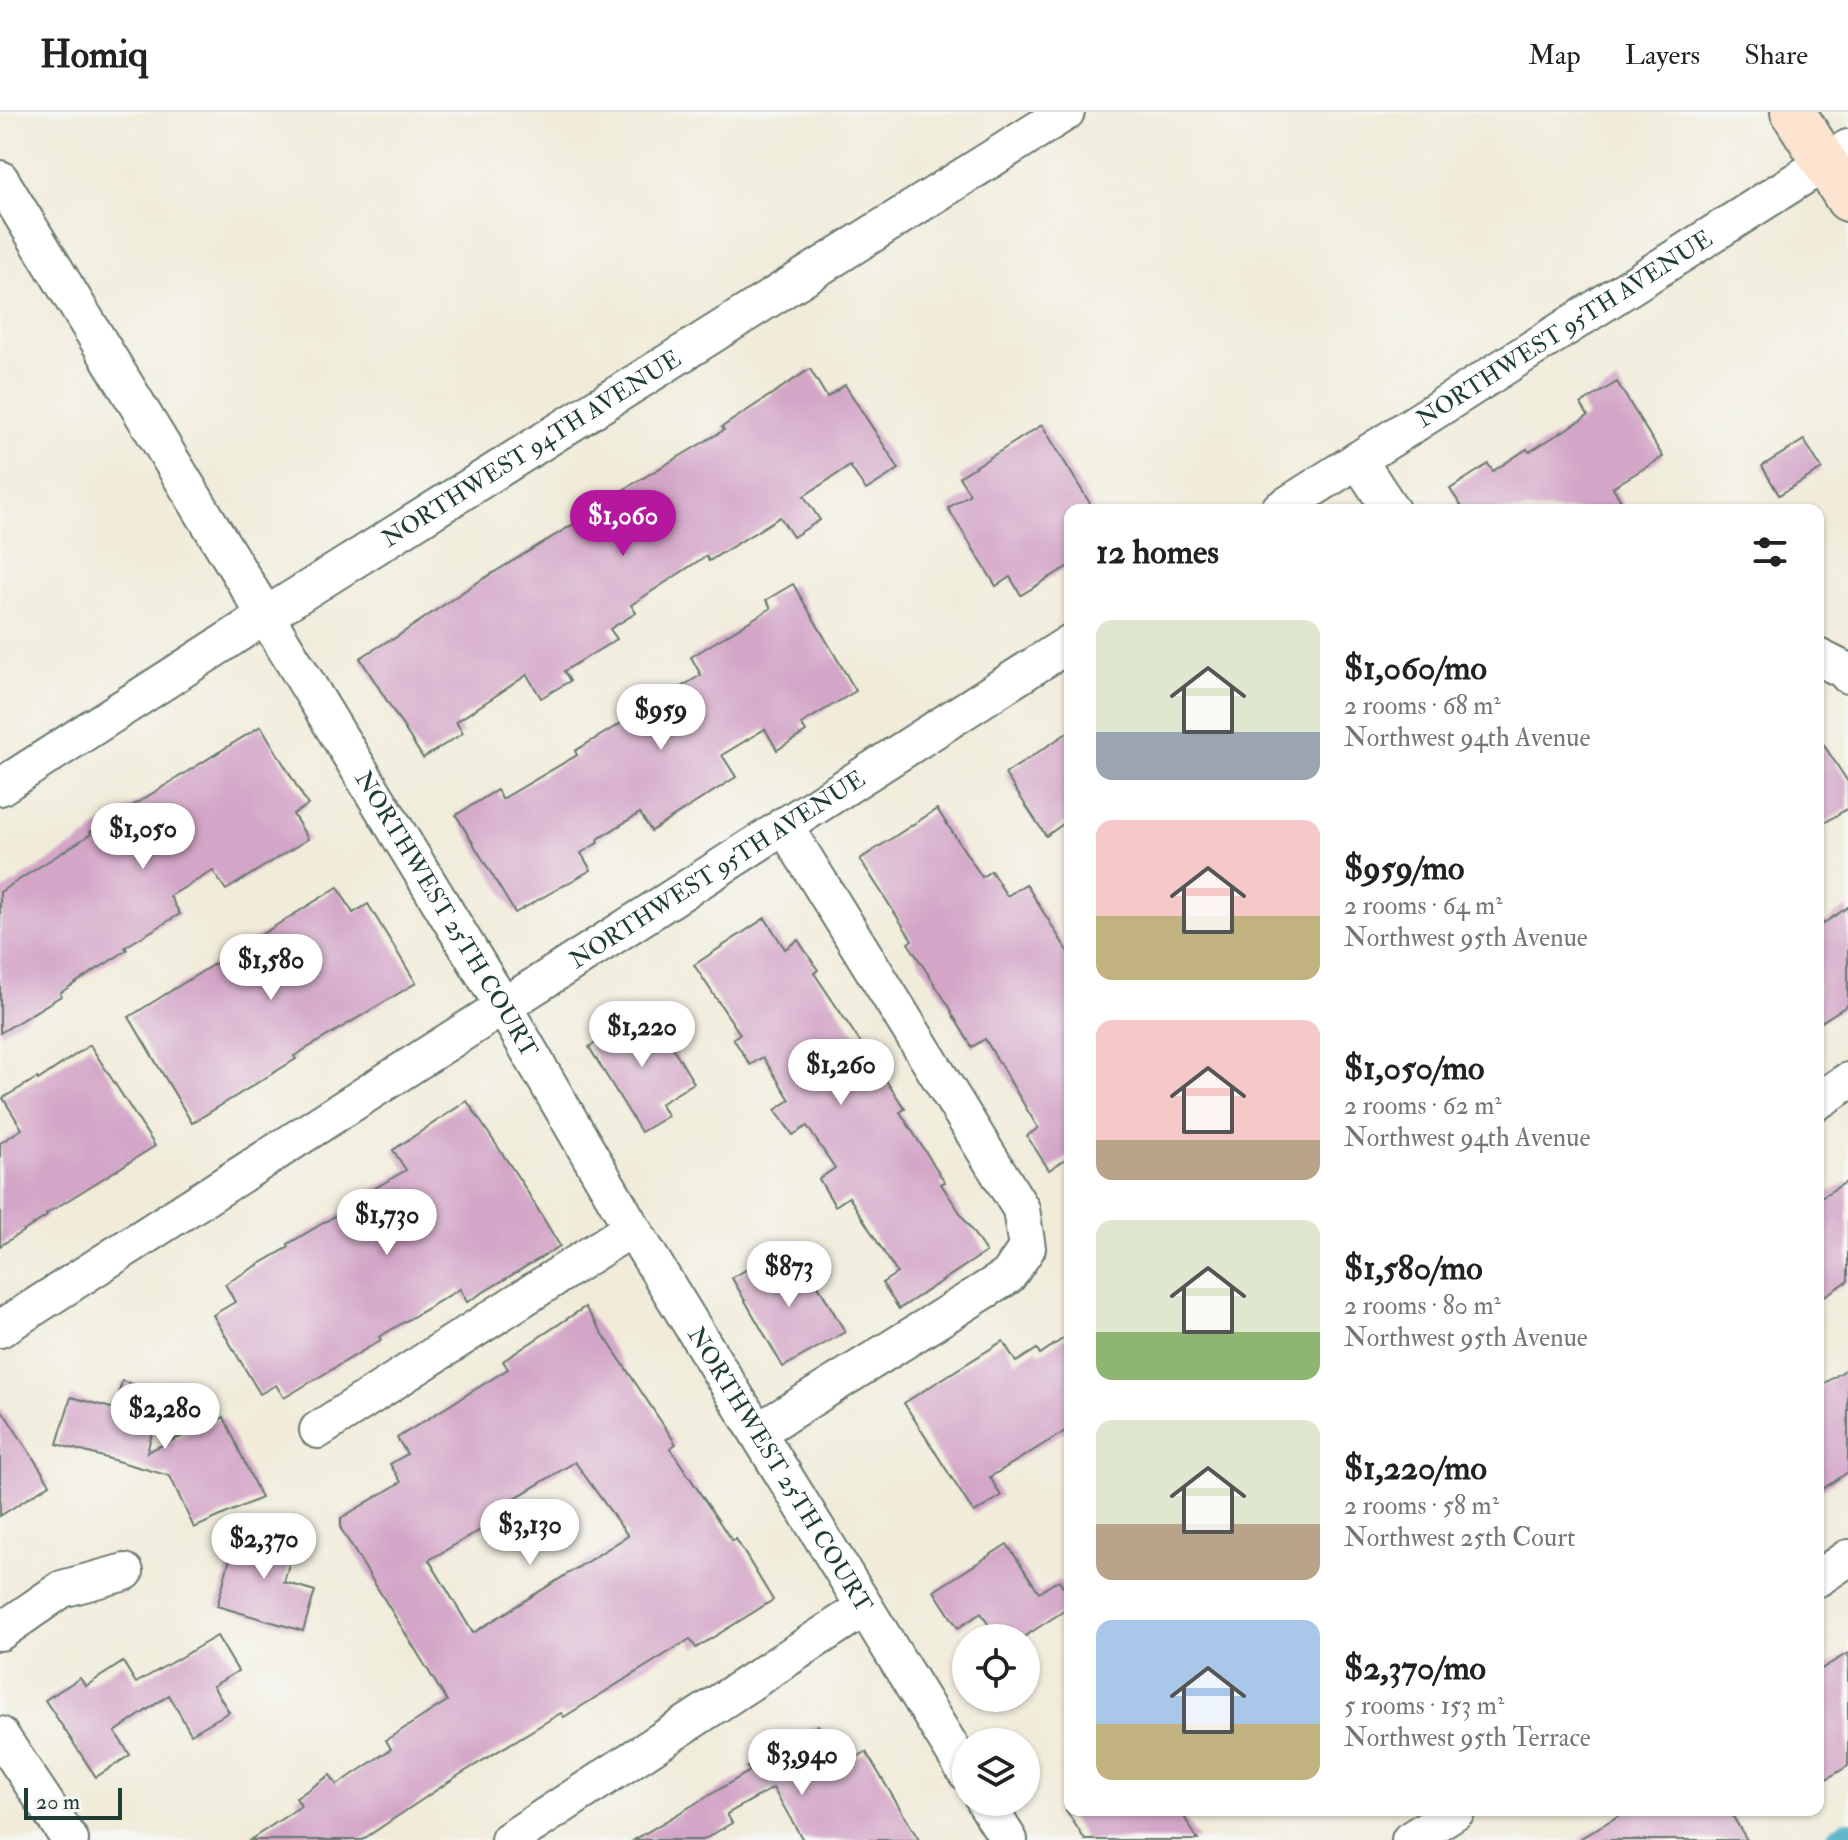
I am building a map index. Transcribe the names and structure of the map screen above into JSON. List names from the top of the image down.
{
  "streets": {
    "street": ["NORTHWEST 95TH AVENUE", "NORTHWEST 94TH AVENUE", "NORTHWEST 25TH COURT"]
  },
  "crossings": [
    ["NORTHWEST 95TH AVENUE", "NORTHWEST 25TH COURT"],
    ["NORTHWEST 94TH AVENUE", "NORTHWEST 25TH COURT"]
  ],
  "scale_bar": "20 m",
  "page": {
    "header": "Homiq",
    "nav": ["Map", "Layers", "Share"],
    "price": [
      "$1,060",
      "$959",
      "$1,050",
      "$1,580",
      "$1,220",
      "$1,260",
      "$1,730",
      "$873",
      "$2,280",
      "$3,130",
      "$2,370",
      "$3,940"
    ],
    "heading": "12 homes",
    "list": [
      {
        "name": "$1,060/mo",
        "note": "2 rooms · 68 m² · Northwest 94th Avenue"
      },
      {
        "name": "$959/mo",
        "note": "2 rooms · 64 m² · Northwest 95th Avenue"
      },
      {
        "name": "$1,050/mo",
        "note": "2 rooms · 62 m² · Northwest 94th Avenue"
      },
      {
        "name": "$1,580/mo",
        "note": "2 rooms · 80 m² · Northwest 95th Avenue"
      },
      {
        "name": "$1,220/mo",
        "note": "2 rooms · 58 m² · Northwest 25th Court"
      },
      {
        "name": "$2,370/mo",
        "note": "5 rooms · 153 m² · Northwest 95th Terrace"
      }
    ],
    "scale": "20 m"
  }
}
